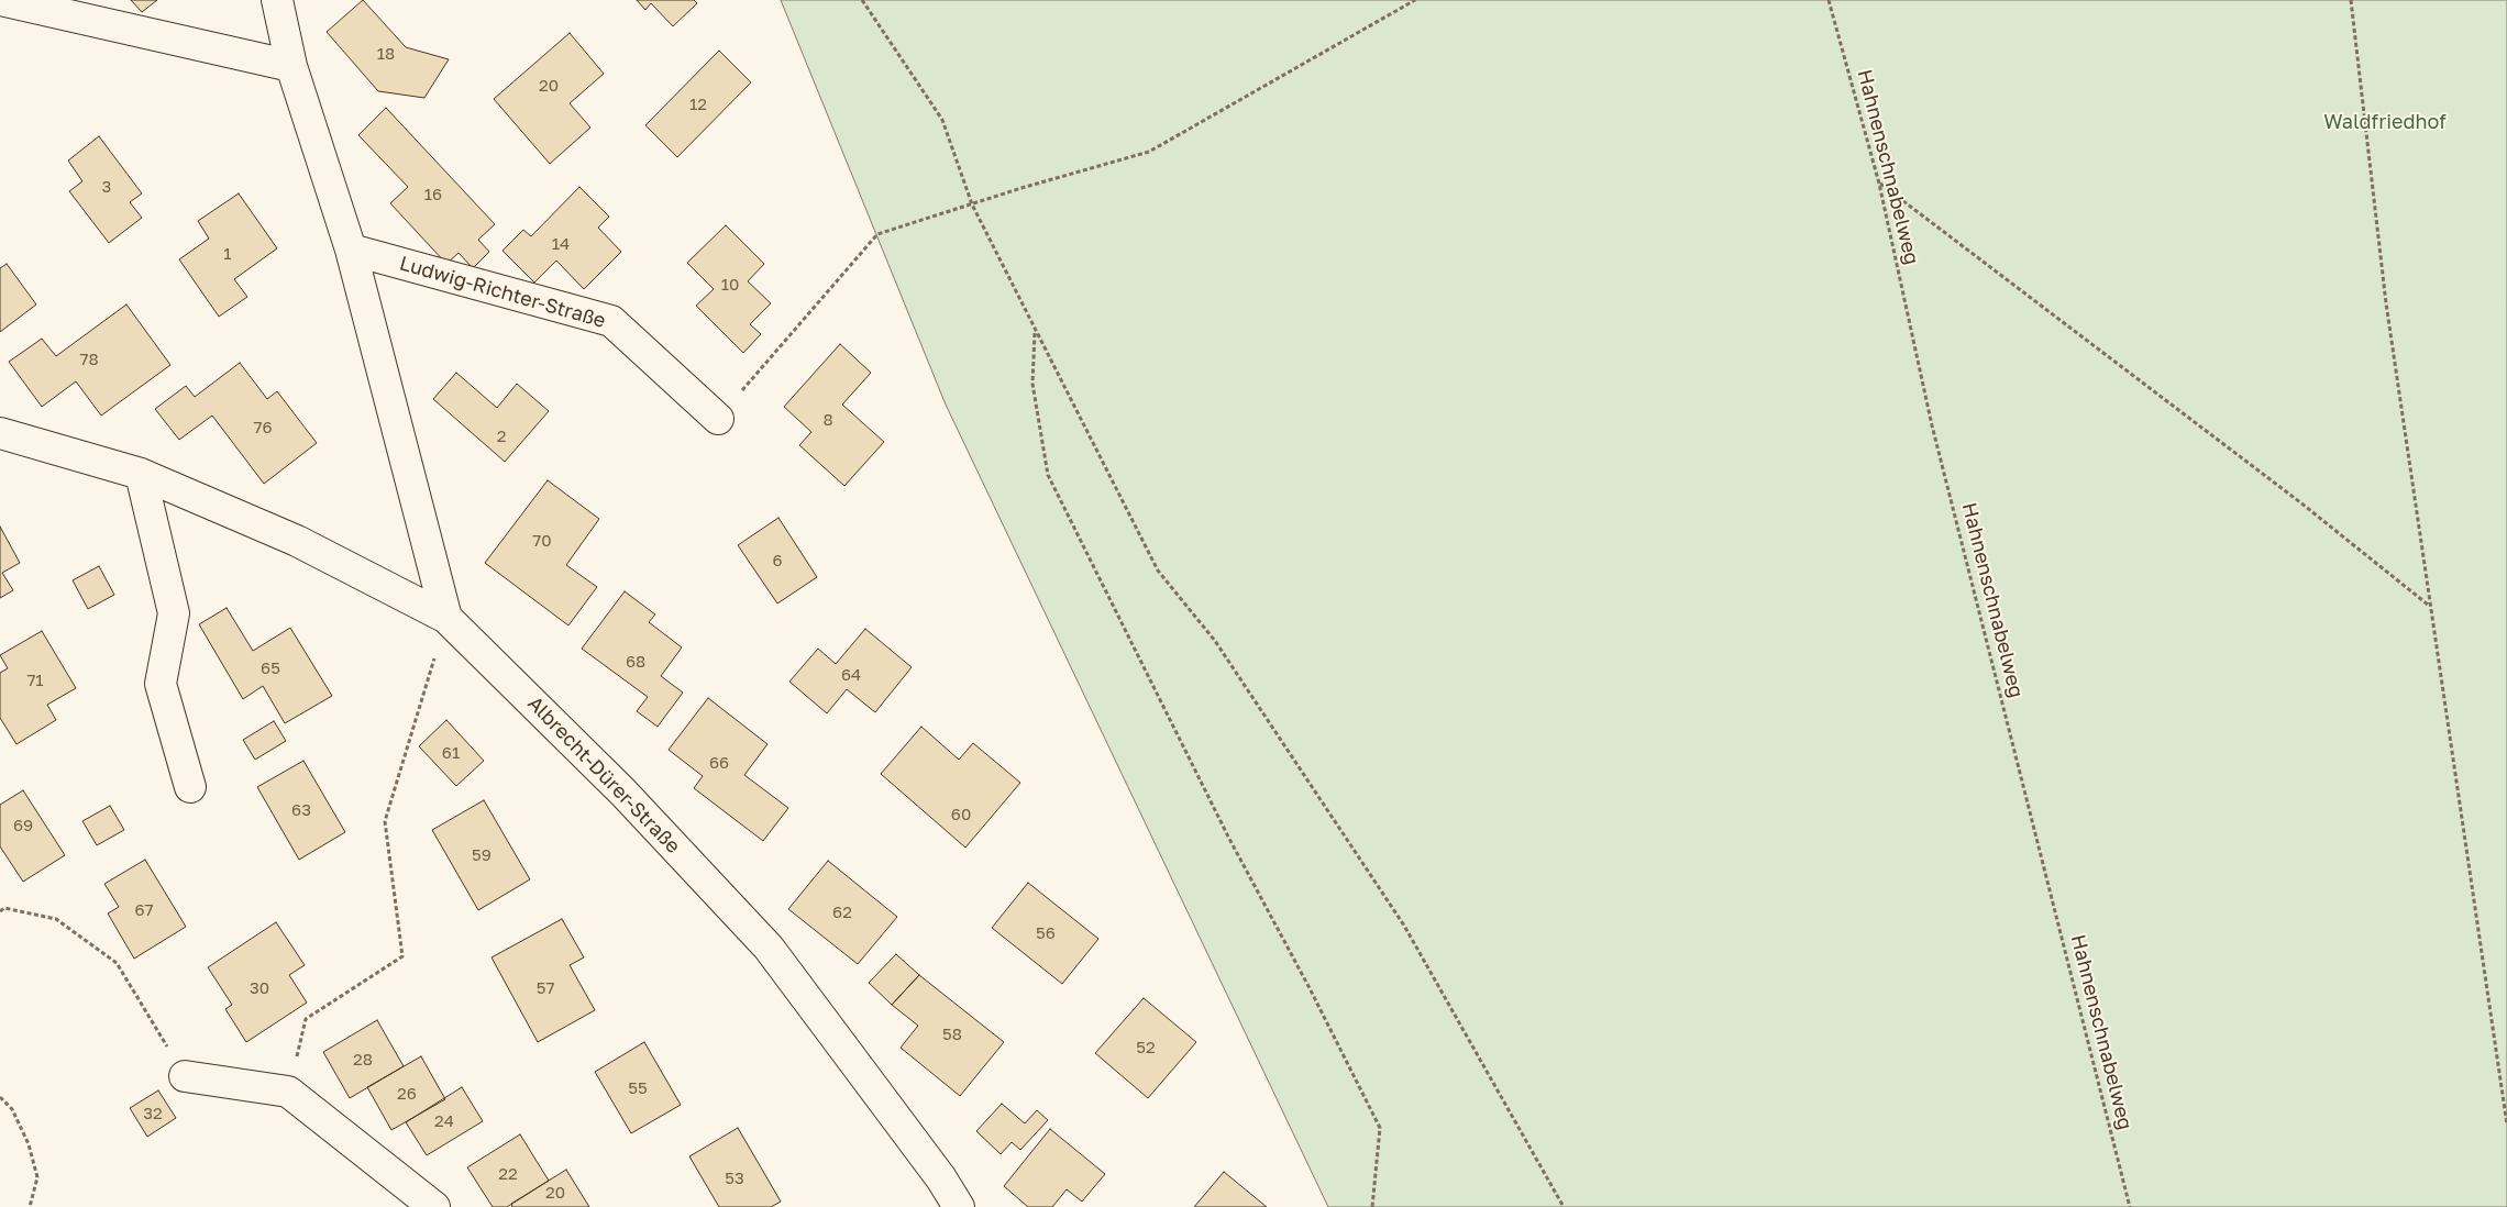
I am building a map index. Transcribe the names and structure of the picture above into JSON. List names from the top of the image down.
{
  "streets": {
    "street": ["Ludwig-Richter-Straße", "Albrecht-Dürer-Straße"],
    "path": ["Hahnenschnabelweg"]
  },
  "parks": ["Waldfriedhof"],
  "house_numbers": [
    "18",
    "20",
    "12",
    "3",
    "16",
    "14",
    "1",
    "10",
    "78",
    "8",
    "76",
    "2",
    "70",
    "6",
    "68",
    "65",
    "64",
    "71",
    "61",
    "66",
    "63",
    "60",
    "69",
    "59",
    "67",
    "62",
    "56",
    "30",
    "57",
    "58",
    "52",
    "28",
    "55",
    "26",
    "32",
    "24",
    "22",
    "53",
    "20"
  ]
}
